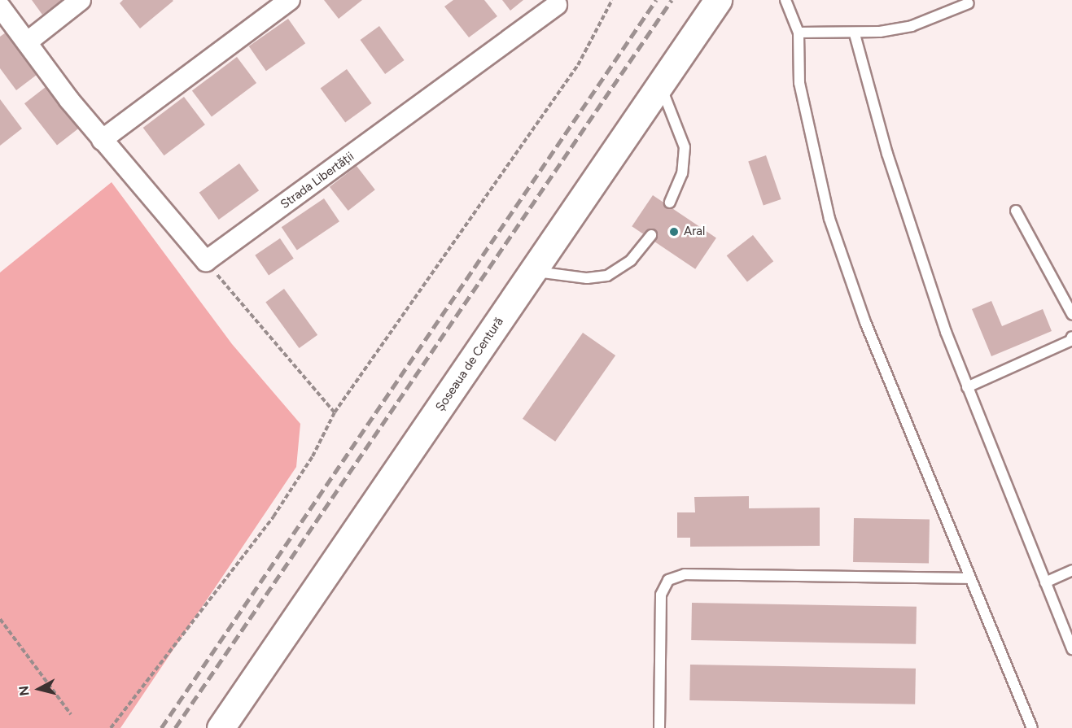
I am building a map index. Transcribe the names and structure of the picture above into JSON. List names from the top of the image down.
{
  "streets": {
    "main road": ["Șoseaua de Centură"],
    "street": ["Strada Libertății"]
  },
  "places": ["Aral"],
  "north": "left"
}
